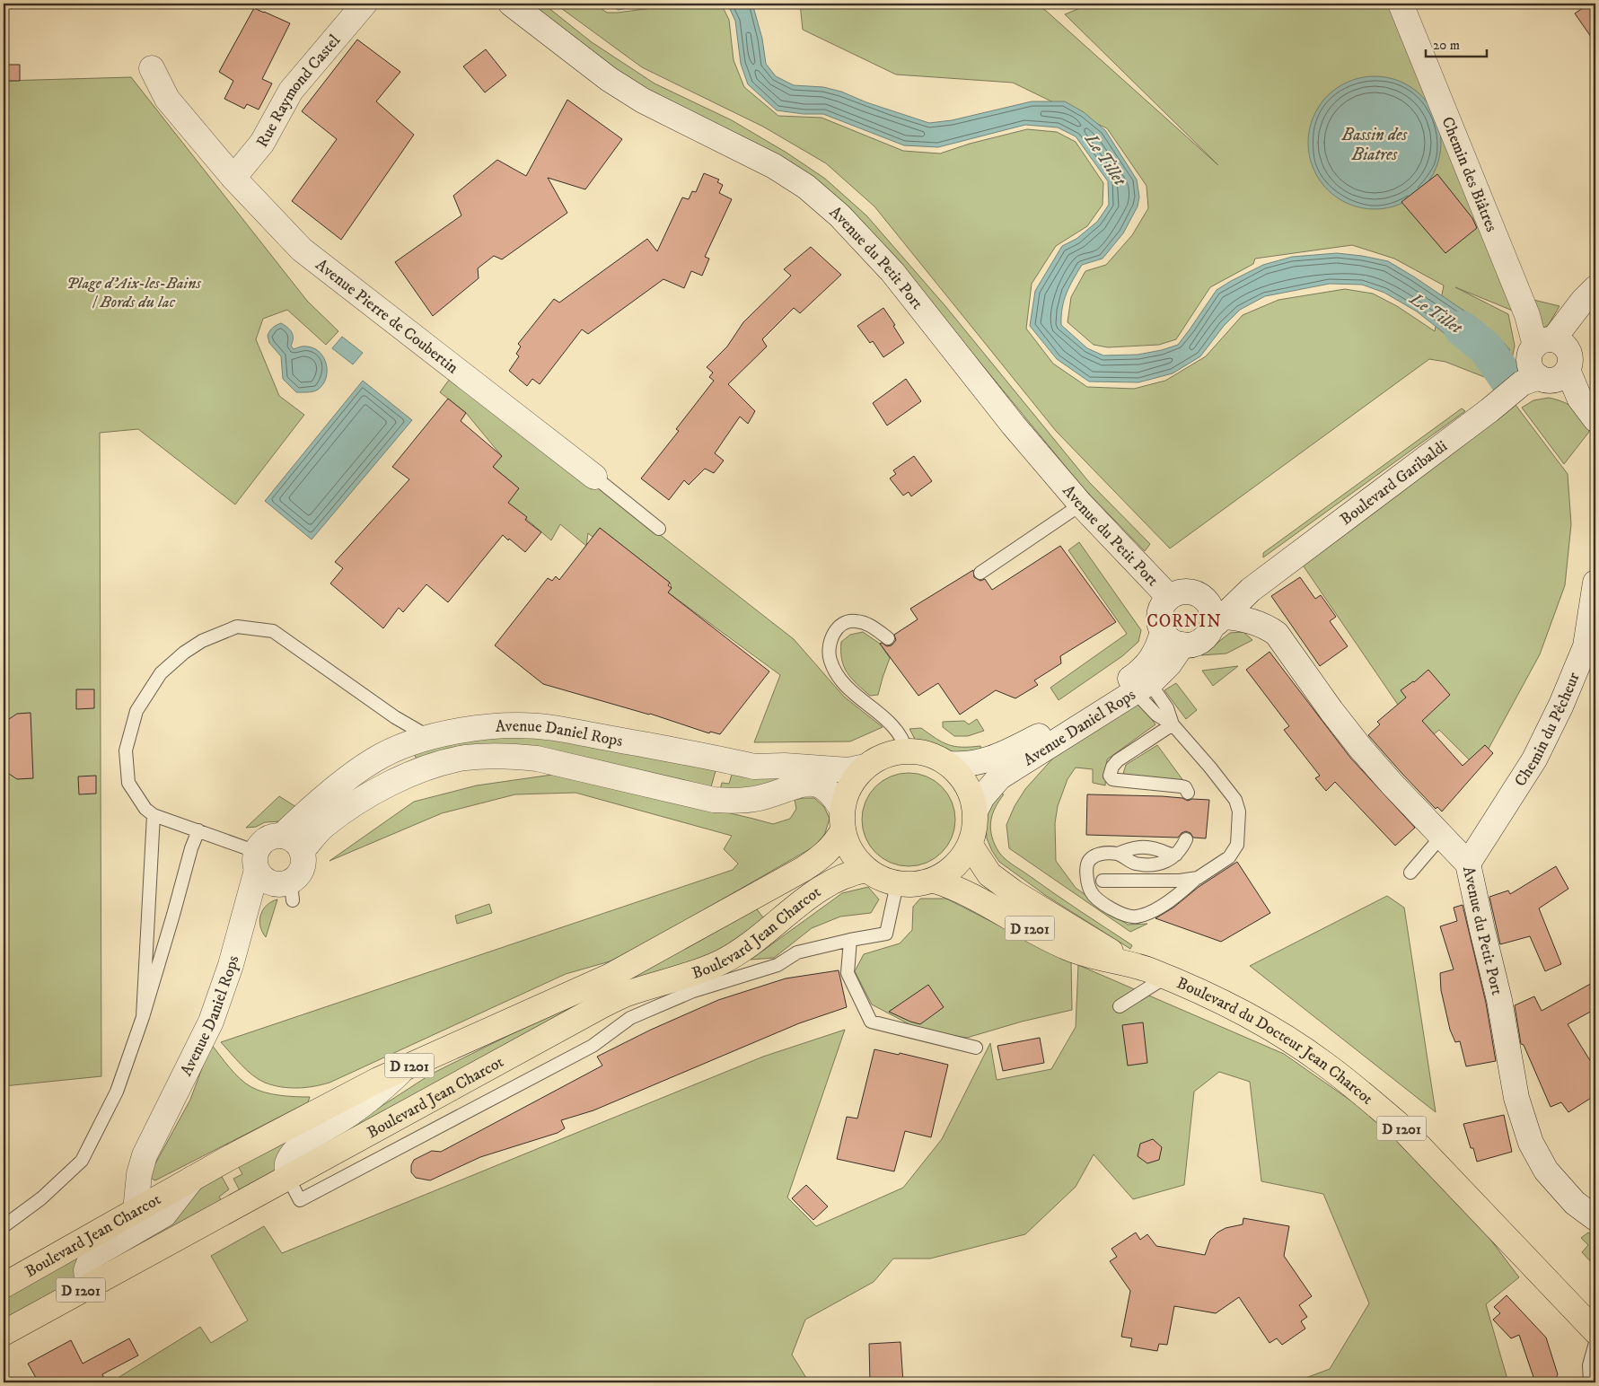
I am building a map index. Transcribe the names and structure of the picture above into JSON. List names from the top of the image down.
{
  "streets": {
    "main road": ["D 1201", "Boulevard Jean Charcot", "Boulevard du Docteur Jean Charcot"],
    "street": [
      "Rue Raymond Castel",
      "Chemin des Biâtres",
      "Avenue du Petit Port",
      "Avenue Pierre de Coubertin",
      "Boulevard Garibaldi",
      "Avenue Daniel Rops",
      "Chemin du Pêcheur"
    ]
  },
  "crossings": [
    ["Rue Raymond Castel", "Avenue Pierre de Coubertin"],
    ["Chemin des Biâtres", "Boulevard Garibaldi"],
    ["Avenue du Petit Port", "Boulevard Garibaldi"],
    ["Avenue du Petit Port", "Avenue Daniel Rops"],
    ["Avenue du Petit Port", "Chemin du Pêcheur"],
    ["Boulevard Garibaldi", "Avenue Daniel Rops"],
    ["Avenue Daniel Rops", "Boulevard Jean Charcot"],
    ["Avenue Daniel Rops", "Boulevard du Docteur Jean Charcot"],
    ["Boulevard Jean Charcot", "Boulevard du Docteur Jean Charcot"]
  ],
  "districts": ["CORNIN"],
  "water": ["Bassin des Biatres", "Le Tillet"],
  "parks": ["Plage d'Aix-les-Bains / Bords du lac"],
  "scale_bar": "20 m"
}
